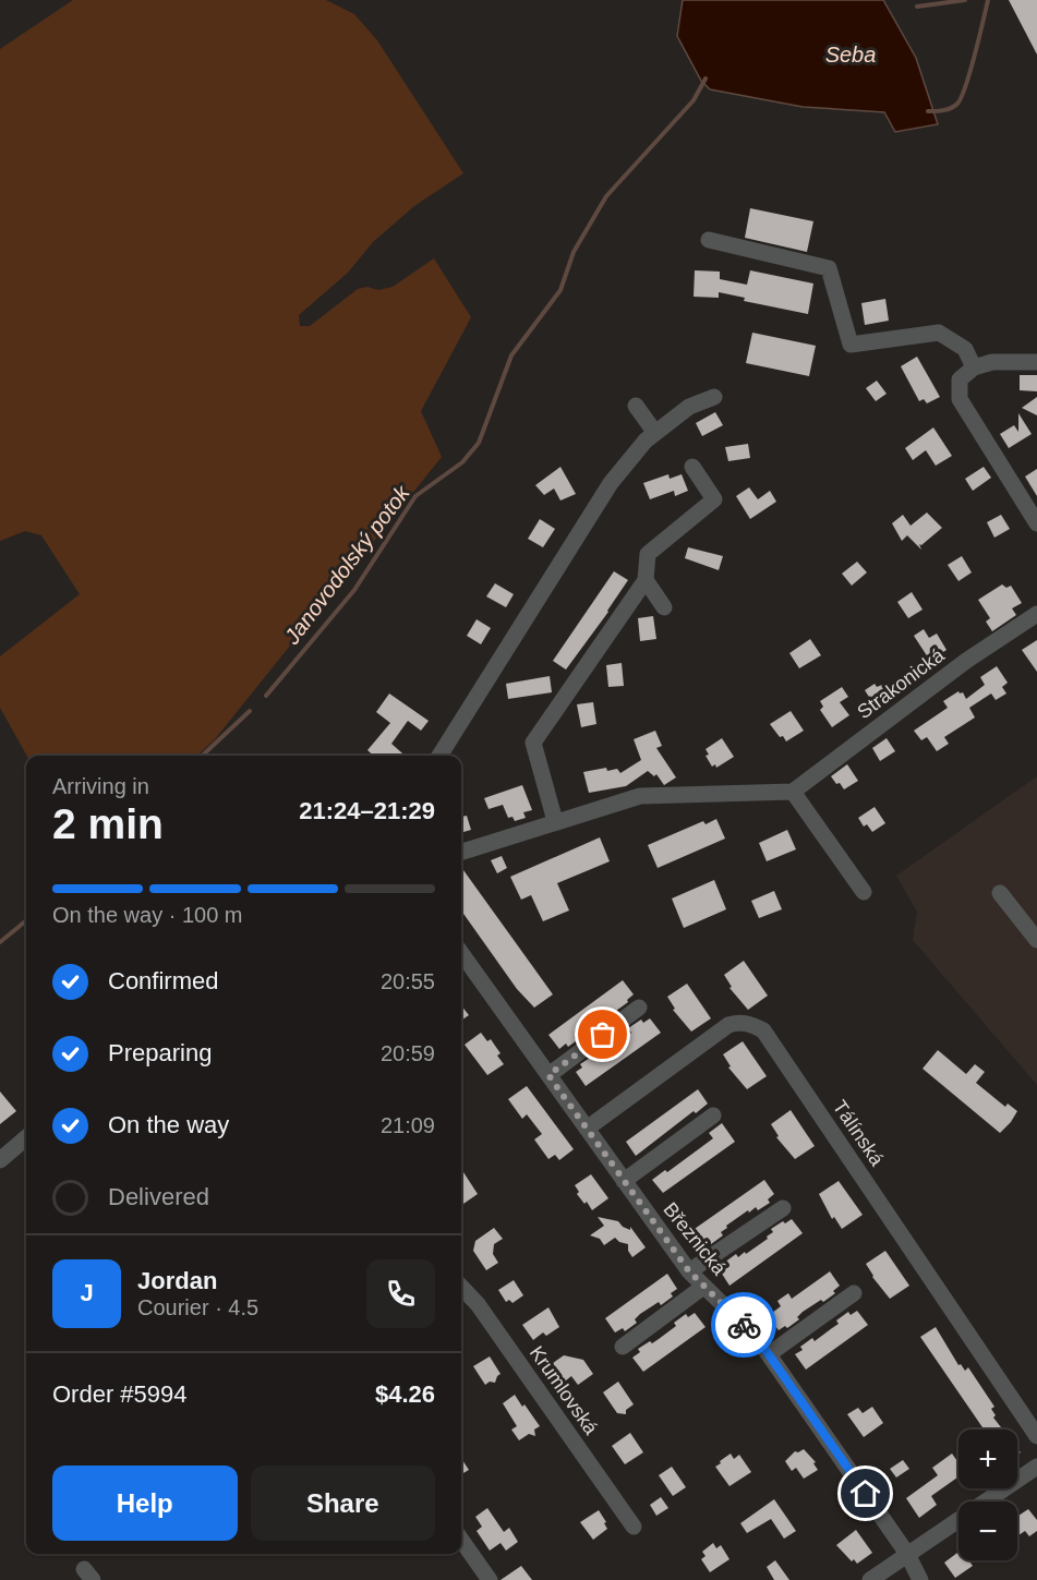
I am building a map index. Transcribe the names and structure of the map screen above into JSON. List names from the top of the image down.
{
  "streets": {
    "street": [
      "Strakonická",
      "Tálínská",
      "Březnická",
      "Krumlovská"
    ]
  },
  "crossings": [
    ["Tálínská", "Březnická"]
  ],
  "water": ["Seba", "Janovodolský potok"],
  "page": {
    "heading": ["2 min", "Arriving in", "21:24–21:29"],
    "panel": [
      "Jordan",
      "Courier · 4.5",
      "Order #5994",
      "$4.26"
    ],
    "bar": "On the way · 100 m",
    "list": [
      ["Confirmed", "20:55"],
      ["Preparing", "20:59"],
      ["On the way", "21:09"],
      "Delivered"
    ],
    "round": "J",
    "map_buttons": ["+", "−"],
    "buttons": ["Help", "Share"]
  }
}
